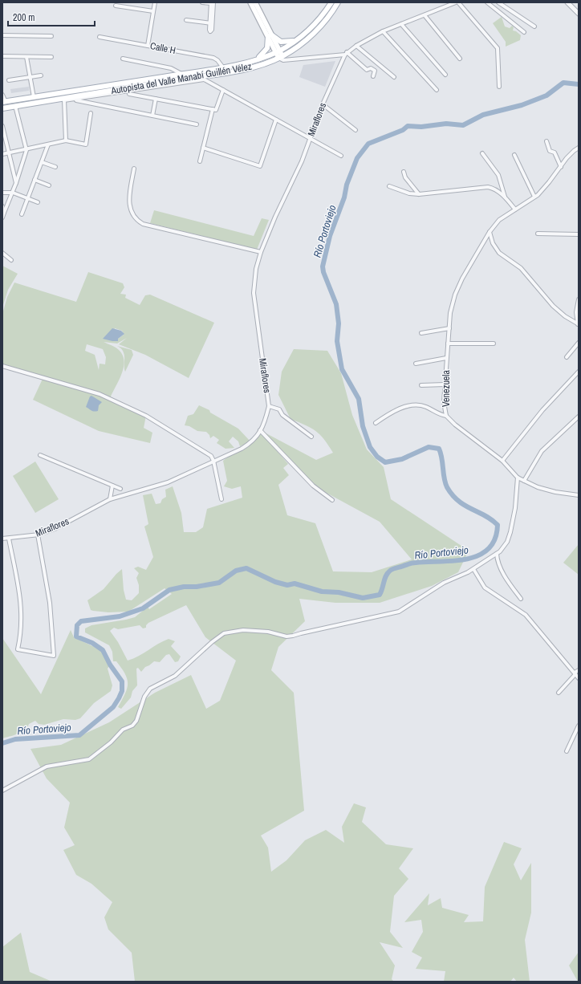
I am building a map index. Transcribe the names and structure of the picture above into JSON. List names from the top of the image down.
{
  "streets": {
    "main road": ["Autopista del Valle Manabí Guillén Vélez"],
    "street": ["Calle H", "Miraflores", "Venezuela"]
  },
  "crossings": [
    ["Calle H", "Autopista del Valle Manabí Guillén Vélez"]
  ],
  "water": ["Río Portoviejo"],
  "scale_bar": "200 m"
}
